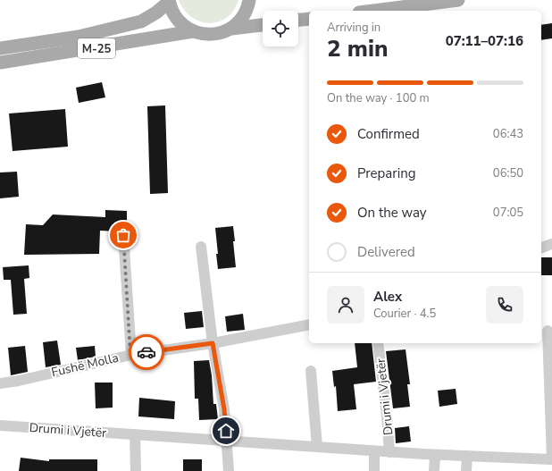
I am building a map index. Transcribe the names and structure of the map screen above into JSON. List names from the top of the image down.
{
  "streets": {
    "main road": ["M-25"],
    "street": ["Fushë Molla", "Drumi i Vjetër"]
  },
  "page": {
    "heading": ["2 min", "Arriving in", "07:11–07:16"],
    "panel": ["Alex", "Courier · 4.5"],
    "bar": "On the way · 100 m",
    "list": [
      ["Confirmed", "06:43"],
      ["Preparing", "06:50"],
      ["On the way", "07:05"],
      "Delivered"
    ]
  }
}
